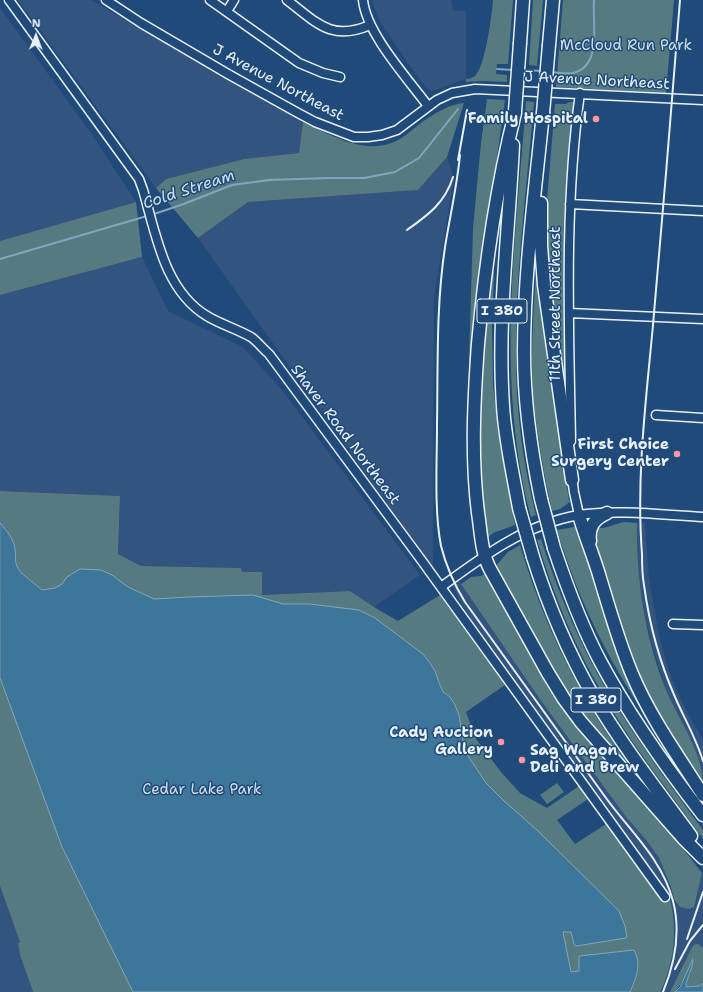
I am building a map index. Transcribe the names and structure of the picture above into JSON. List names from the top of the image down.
{
  "streets": {
    "highway": ["I 380"],
    "street": ["J Avenue Northeast", "11th Street Northeast", "Shaver Road Northeast"]
  },
  "crossings": [
    ["J Avenue Northeast", "11th Street Northeast"]
  ],
  "water": ["Cold Stream"],
  "parks": ["McCloud Run Park", "Cedar Lake Park"],
  "places": [
    "Family Hospital",
    "First Choice Surgery Center",
    "Cady Auction Gallery",
    "Sag Wagon Deli and Brew"
  ],
  "north": "top"
}
